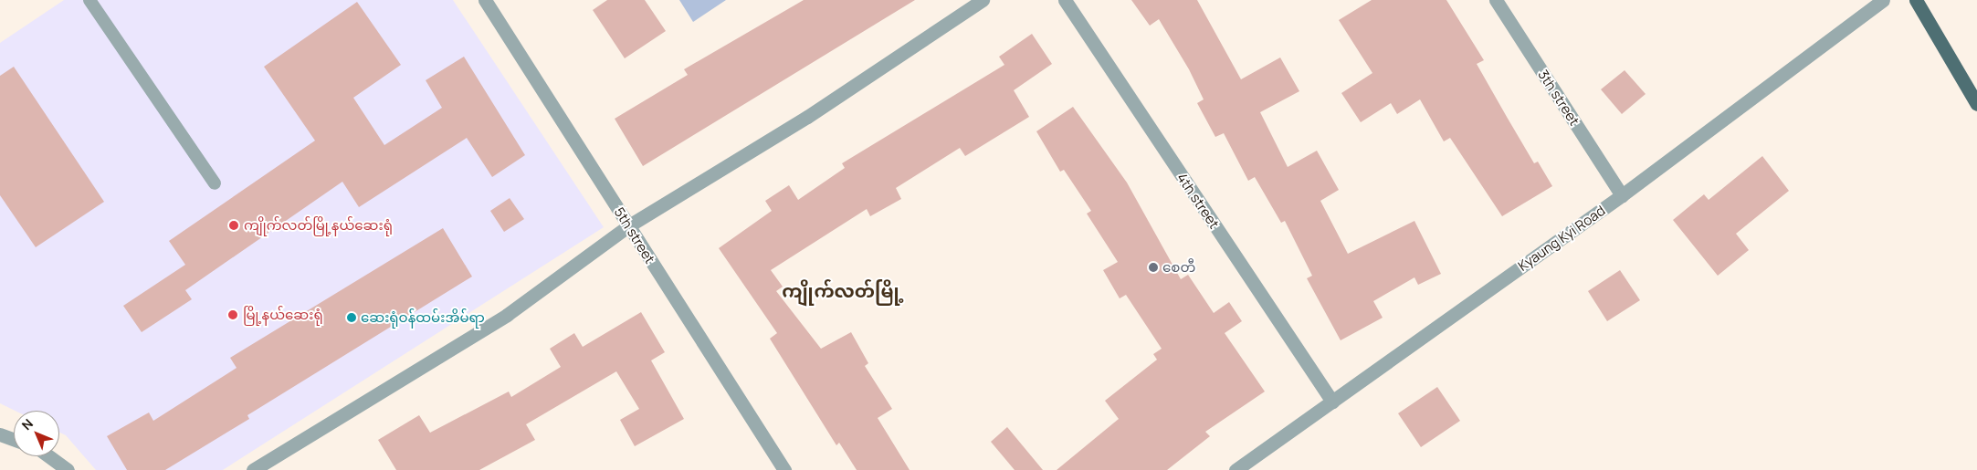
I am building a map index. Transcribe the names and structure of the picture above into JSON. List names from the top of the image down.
{
  "streets": {
    "street": [
      "3th street",
      "4th street",
      "5th street",
      "Kyaung Kyi Road"
    ]
  },
  "crossings": [
    ["3th street", "Kyaung Kyi Road"],
    ["4th street", "Kyaung Kyi Road"]
  ],
  "districts": ["ကျိုက်လတ်မြို့"],
  "places": [
    "ကျိုက်လတ်မြို့နယ်ဆေးရုံ",
    "စေတီ",
    "မြို့နယ်ဆေးရုံ",
    "ဆေးရုံဝန်ထမ်းအိမ်ရာ"
  ],
  "north": "top left"
}
